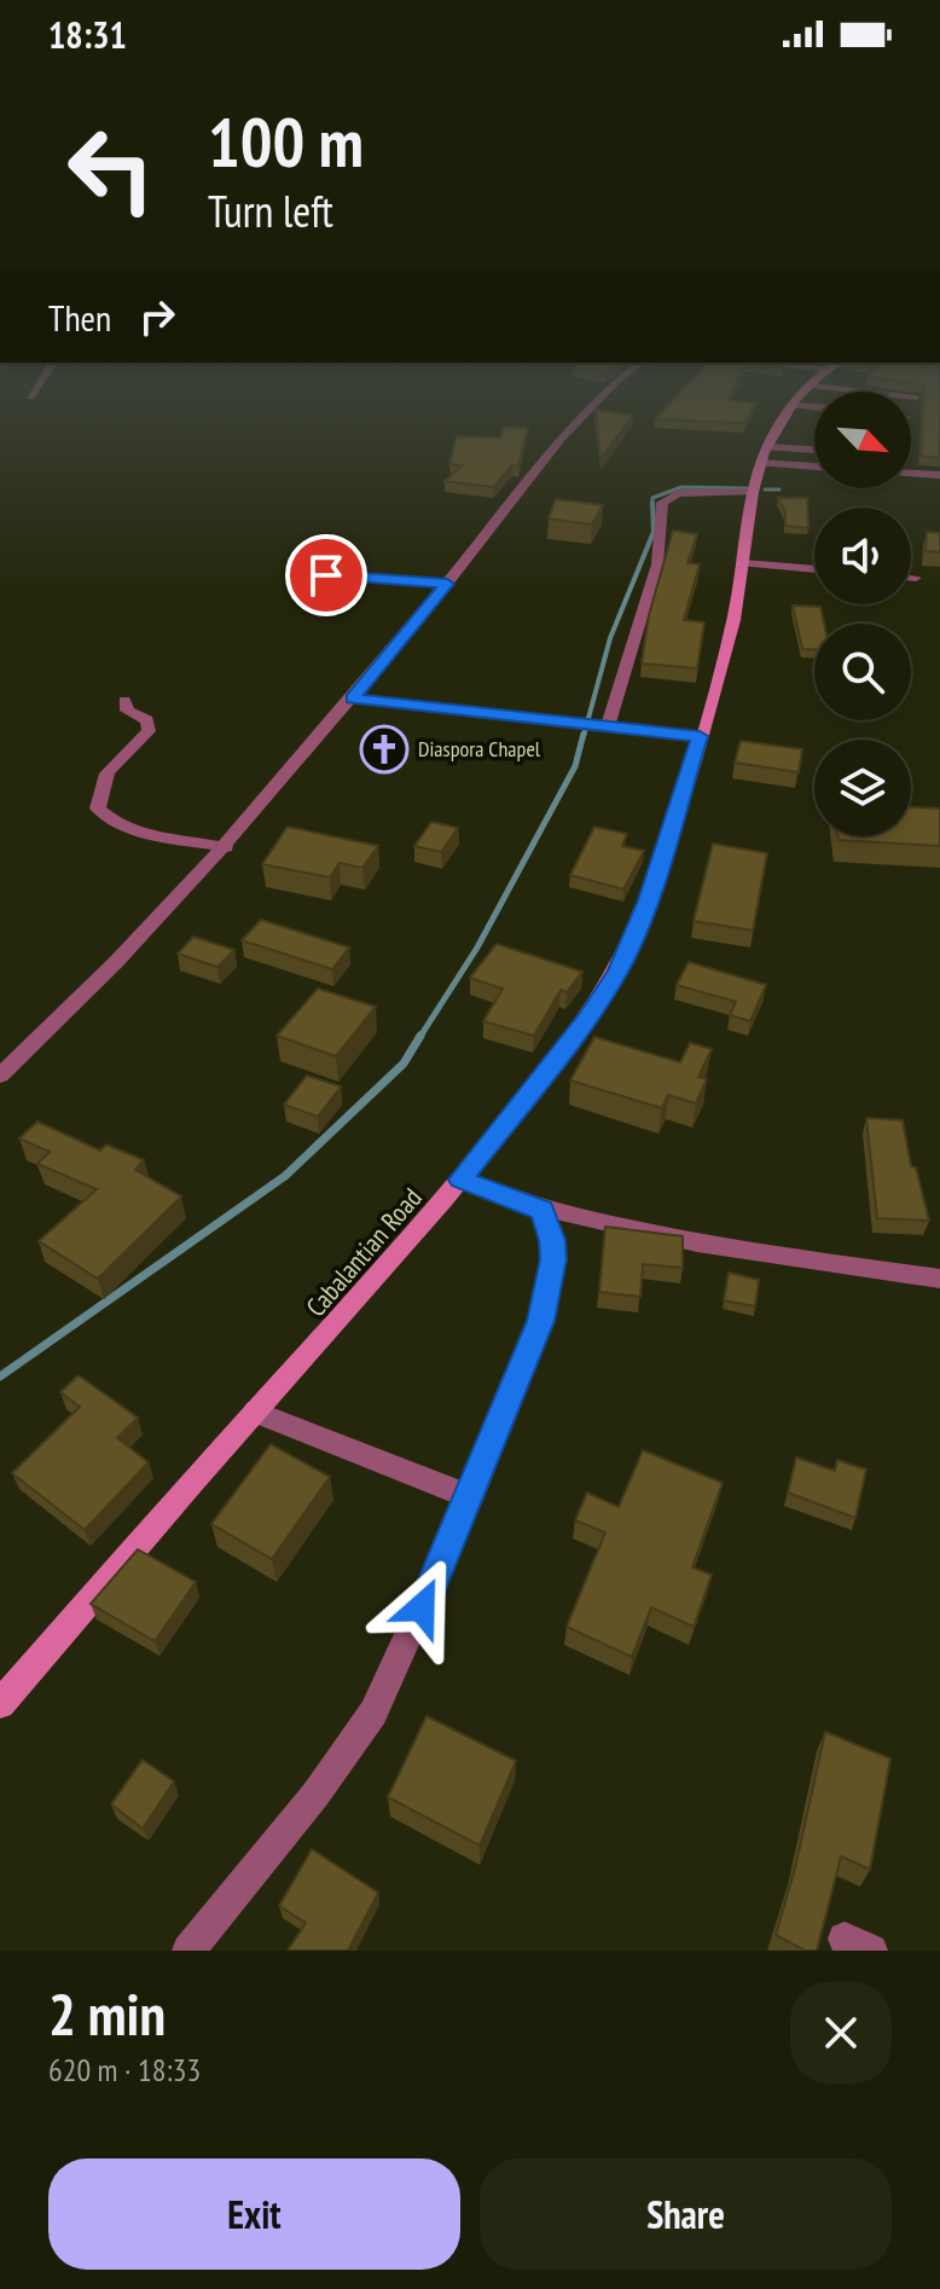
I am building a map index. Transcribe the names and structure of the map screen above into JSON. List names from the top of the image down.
{
  "streets": {
    "street": ["Cabalantian Road"]
  },
  "places": {
    "church": ["Diaspora Chapel"]
  },
  "north": "bottom right",
  "page": {
    "status": "18:31",
    "turn": ["100 m", "Turn left"],
    "then": "Then",
    "heading": ["2 min", "620 m · 18:33"],
    "buttons": ["Exit", "Share"]
  }
}
